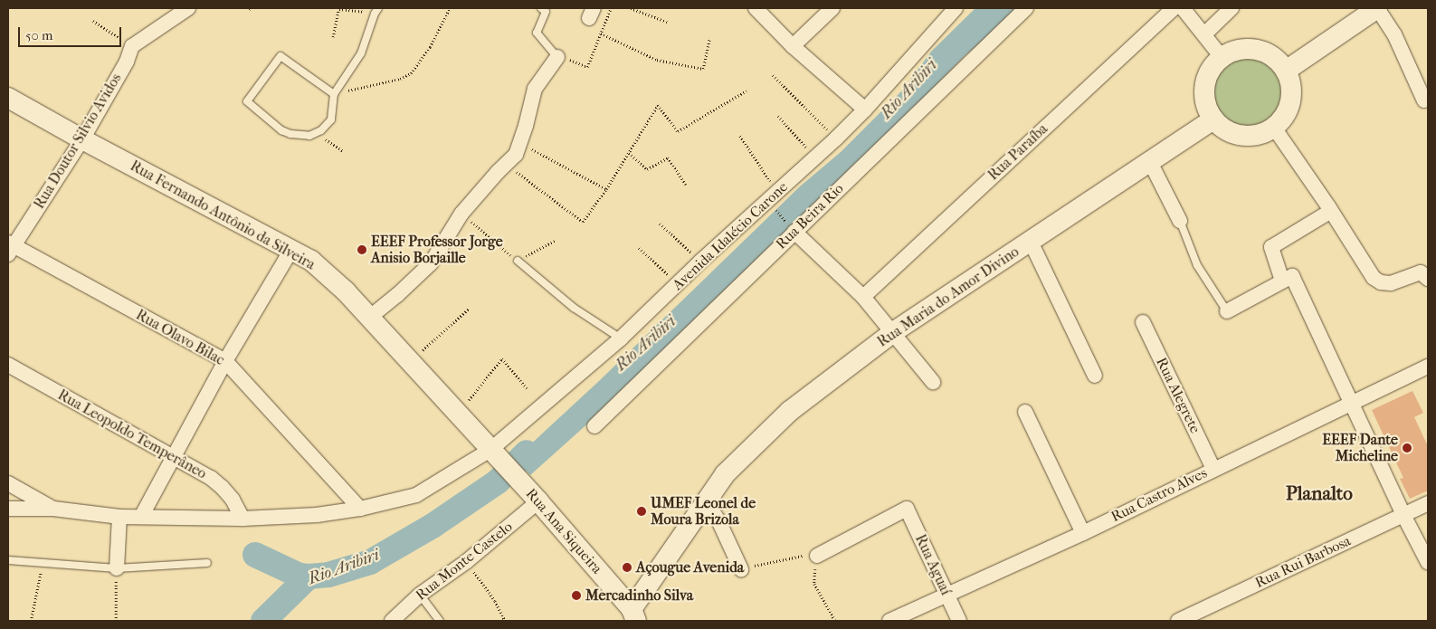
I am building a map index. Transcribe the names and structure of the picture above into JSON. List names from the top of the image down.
{
  "streets": {
    "street": [
      "Rua Doutor Silvio Avidos",
      "Rua Paraíba",
      "Rua Fernando Antônio da Silveira",
      "Rua Beira Rio",
      "Avenida Idalécio Carone",
      "Rua Maria do Amor Divino",
      "Rua Olavo Bilac",
      "Rua Alegrete",
      "Rua Leopoldo Temperâneo",
      "Rua Castro Alves",
      "Rua Ana Siqueira",
      "Rua Monte Castelo",
      "Rua Rui Barbosa",
      "Rua Aguaí"
    ]
  },
  "crossings": [
    ["Rua Doutor Silvio Avidos", "Rua Fernando Antônio da Silveira"],
    ["Rua Doutor Silvio Avidos", "Rua Olavo Bilac"],
    ["Rua Fernando Antônio da Silveira", "Avenida Idalécio Carone"],
    ["Rua Fernando Antônio da Silveira", "Rua Ana Siqueira"],
    ["Avenida Idalécio Carone", "Rua Olavo Bilac"],
    ["Avenida Idalécio Carone", "Rua Leopoldo Temperâneo"],
    ["Rua Maria do Amor Divino", "Rua Ana Siqueira"],
    ["Rua Alegrete", "Rua Castro Alves"],
    ["Rua Castro Alves", "Rua Aguaí"],
    ["Rua Ana Siqueira", "Rua Monte Castelo"]
  ],
  "districts": ["Planalto"],
  "water": ["Rio Aribiri"],
  "places": [
    "EEEF Professor Jorge Anisio Borjaille",
    "EEEF Dante Micheline",
    "UMEF Leonel de Moura Brizola",
    "Açougue Avenida",
    "Mercadinho Silva"
  ],
  "scale_bar": "50 m"
}
